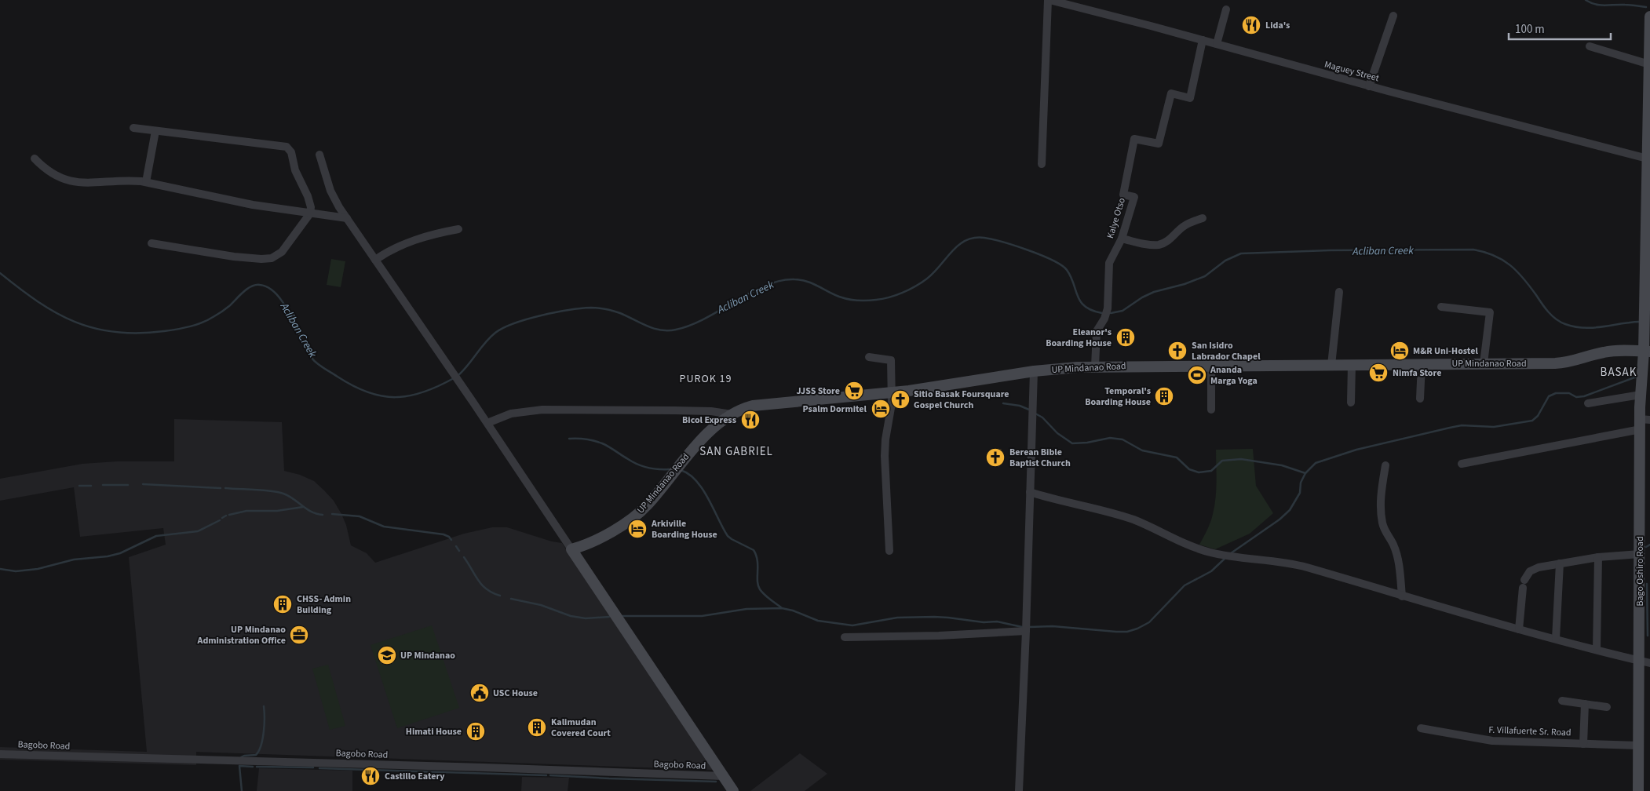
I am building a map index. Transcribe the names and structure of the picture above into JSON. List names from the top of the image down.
{
  "streets": {
    "street": [
      "Maguey Street",
      "Kalye Otso",
      "UP Mindanao Road",
      "Bago Oshiro Road",
      "F. Villafuerte Sr. Road",
      "Bagobo Road"
    ]
  },
  "crossings": [
    ["Maguey Street", "Kalye Otso"],
    ["Maguey Street", "Bago Oshiro Road"],
    ["Kalye Otso", "UP Mindanao Road"],
    ["UP Mindanao Road", "Bago Oshiro Road"],
    ["Bago Oshiro Road", "F. Villafuerte Sr. Road"]
  ],
  "districts": ["BASAK", "PUROK 19", "SAN GABRIEL"],
  "water": ["Acliban Creek"],
  "places": {
    "restaurant": ["Lida's", "Bicol Express", "Castillo Eatery"],
    "building": [
      "Eleanor's Boarding House",
      "Temporal's Boarding House",
      "CHSS- Admin Building",
      "Kalimudan Covered Court",
      "Himati House"
    ],
    "church": ["San Isidro Labrador Chapel", "Sitio Basak Foursquare Gospel Church", "Berean Bible Baptist Church"],
    "hotel": ["M&R Uni-Hostel", "Psalm Dormitel", "Arkiville Boarding House"],
    "supermarket": ["Nimfa Store", "JJSS Store"],
    "sports": ["Ananda Marga Yoga"],
    "office": ["UP Mindanao Administration Office"],
    "school or university": ["UP Mindanao"],
    "public building": ["USC House"]
  },
  "scale_bar": "100 m"
}
